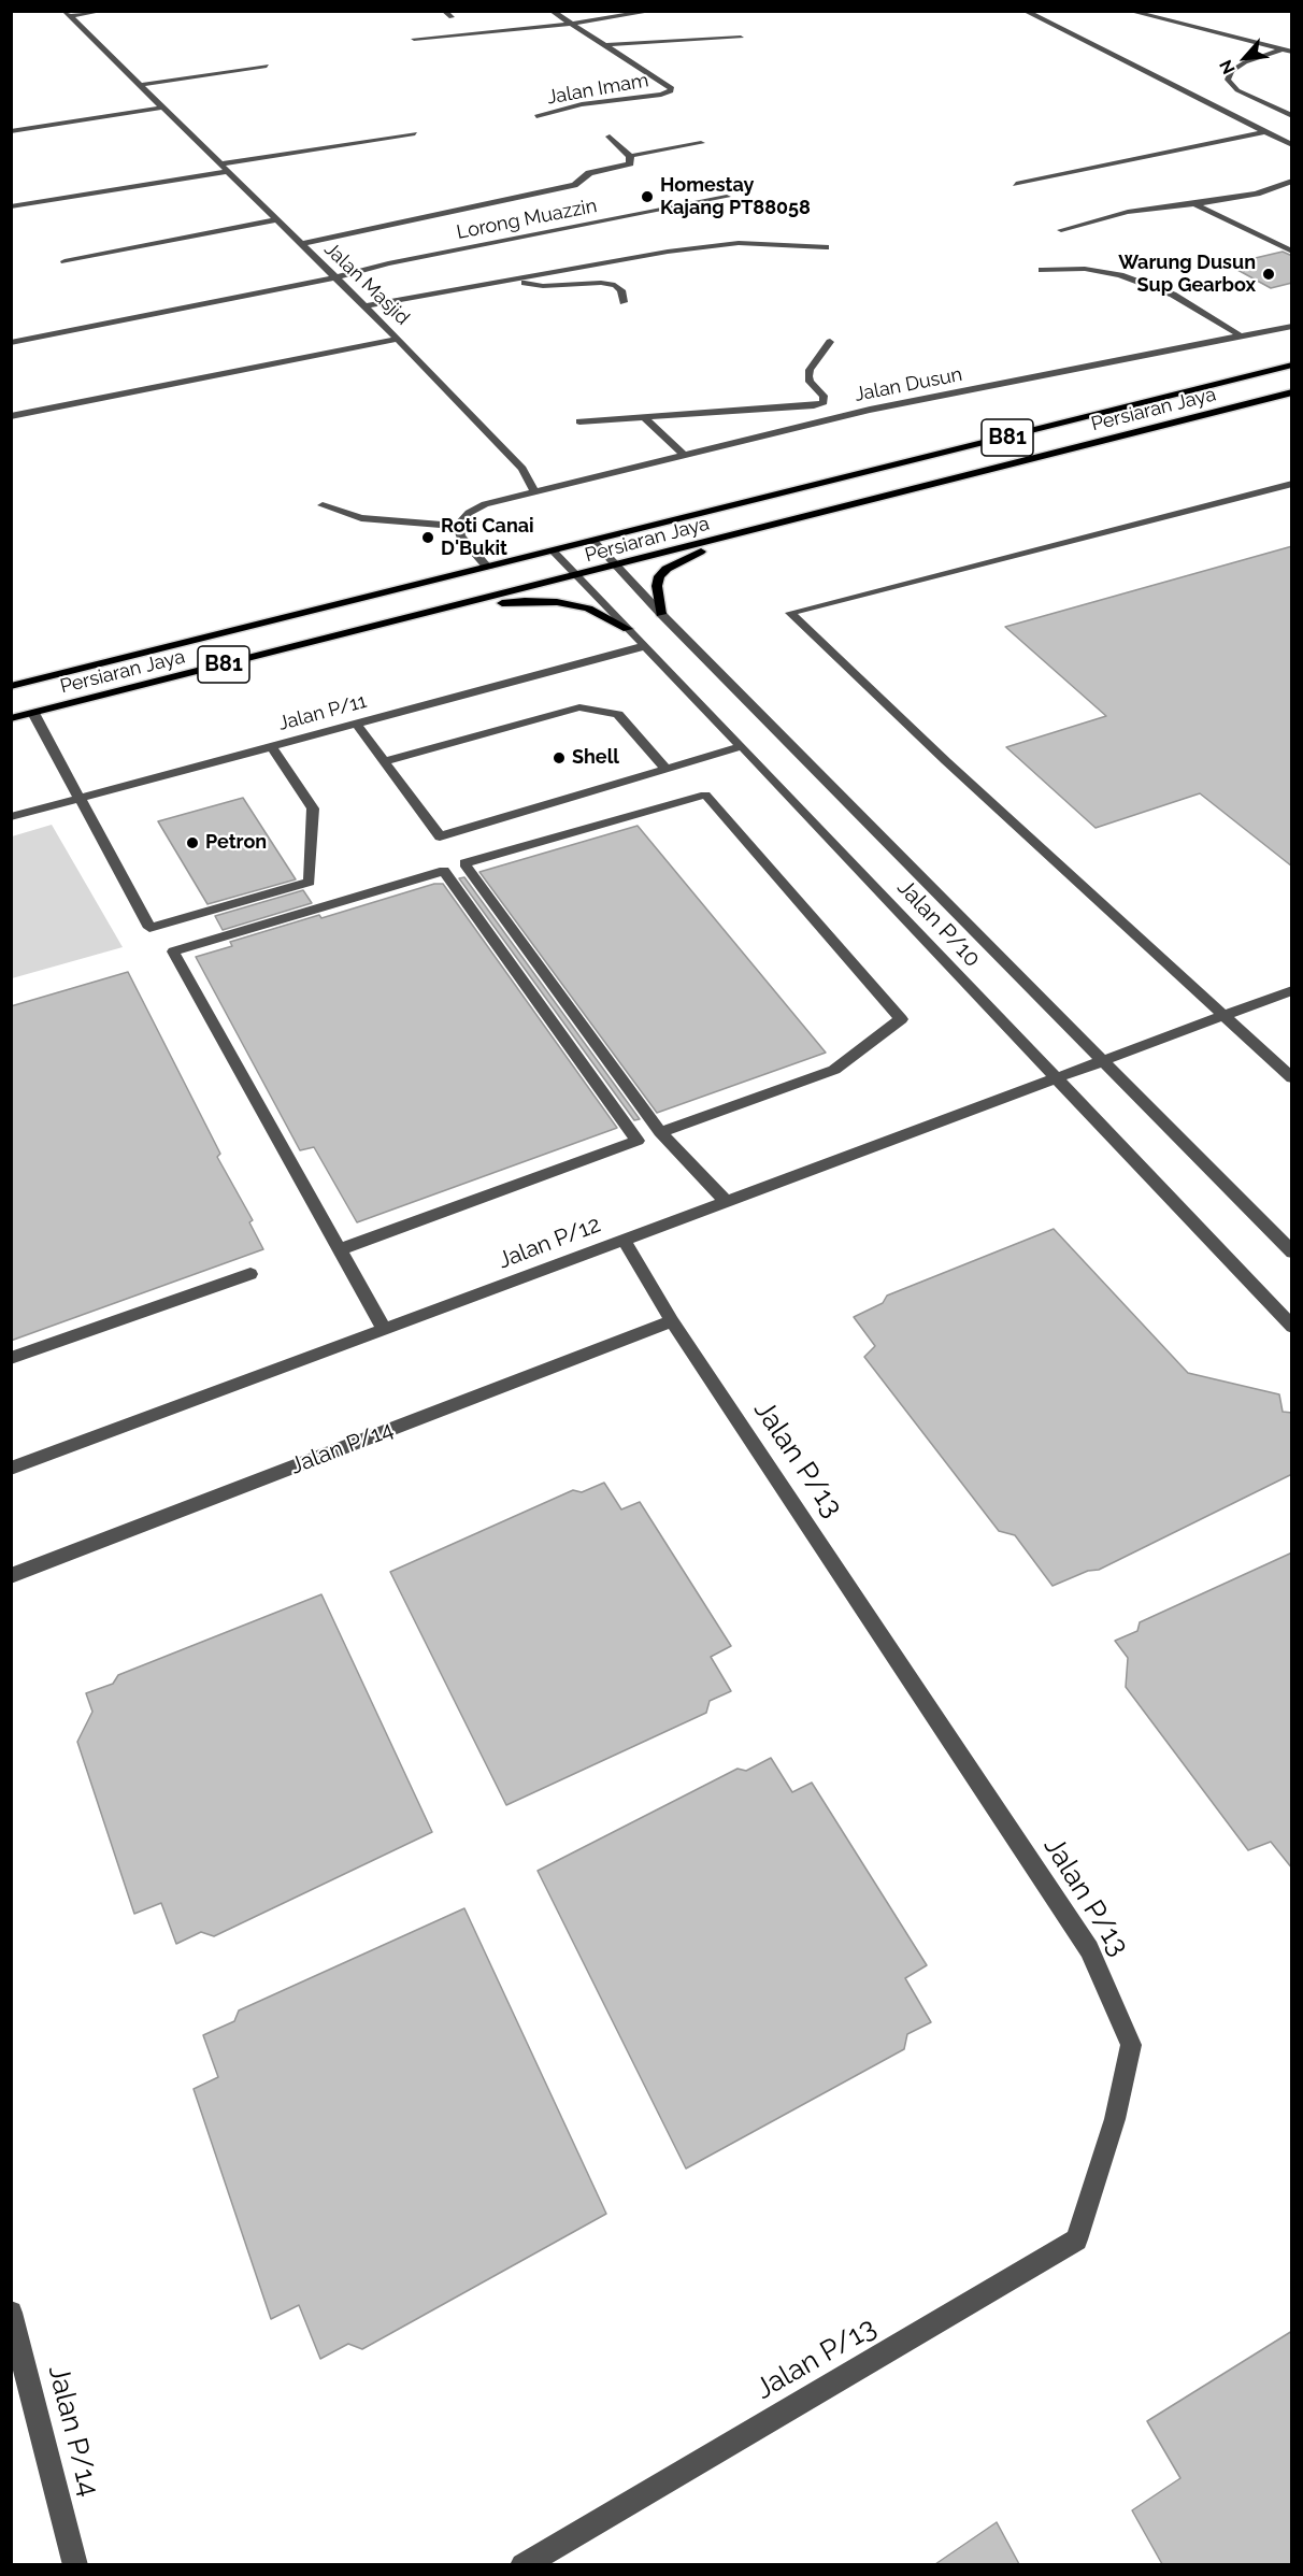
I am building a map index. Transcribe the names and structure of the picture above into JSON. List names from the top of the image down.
{
  "streets": {
    "main road": ["Persiaran Jaya", "B81"],
    "street": [
      "Jalan Imam",
      "Lorong Muazzin",
      "Jalan Masjid",
      "Jalan Dusun",
      "Jalan P/11",
      "Jalan P/10",
      "Jalan P/12",
      "Jalan P/14",
      "Jalan P/13"
    ]
  },
  "crossings": [
    ["Lorong Muazzin", "Jalan Masjid"],
    ["Jalan Masjid", "Jalan Dusun"],
    ["Persiaran Jaya", "Jalan P/10"],
    ["Jalan P/11", "Jalan P/10"],
    ["Jalan P/10", "Jalan P/12"],
    ["Jalan P/12", "Jalan P/13"],
    ["Jalan P/14", "Jalan P/13"]
  ],
  "places": [
    "Homestay Kajang PT88058",
    "Warung Dusun Sup Gearbox",
    "Roti Canai D'Bukit",
    "Shell",
    "Petron"
  ],
  "north": "bottom left"
}
